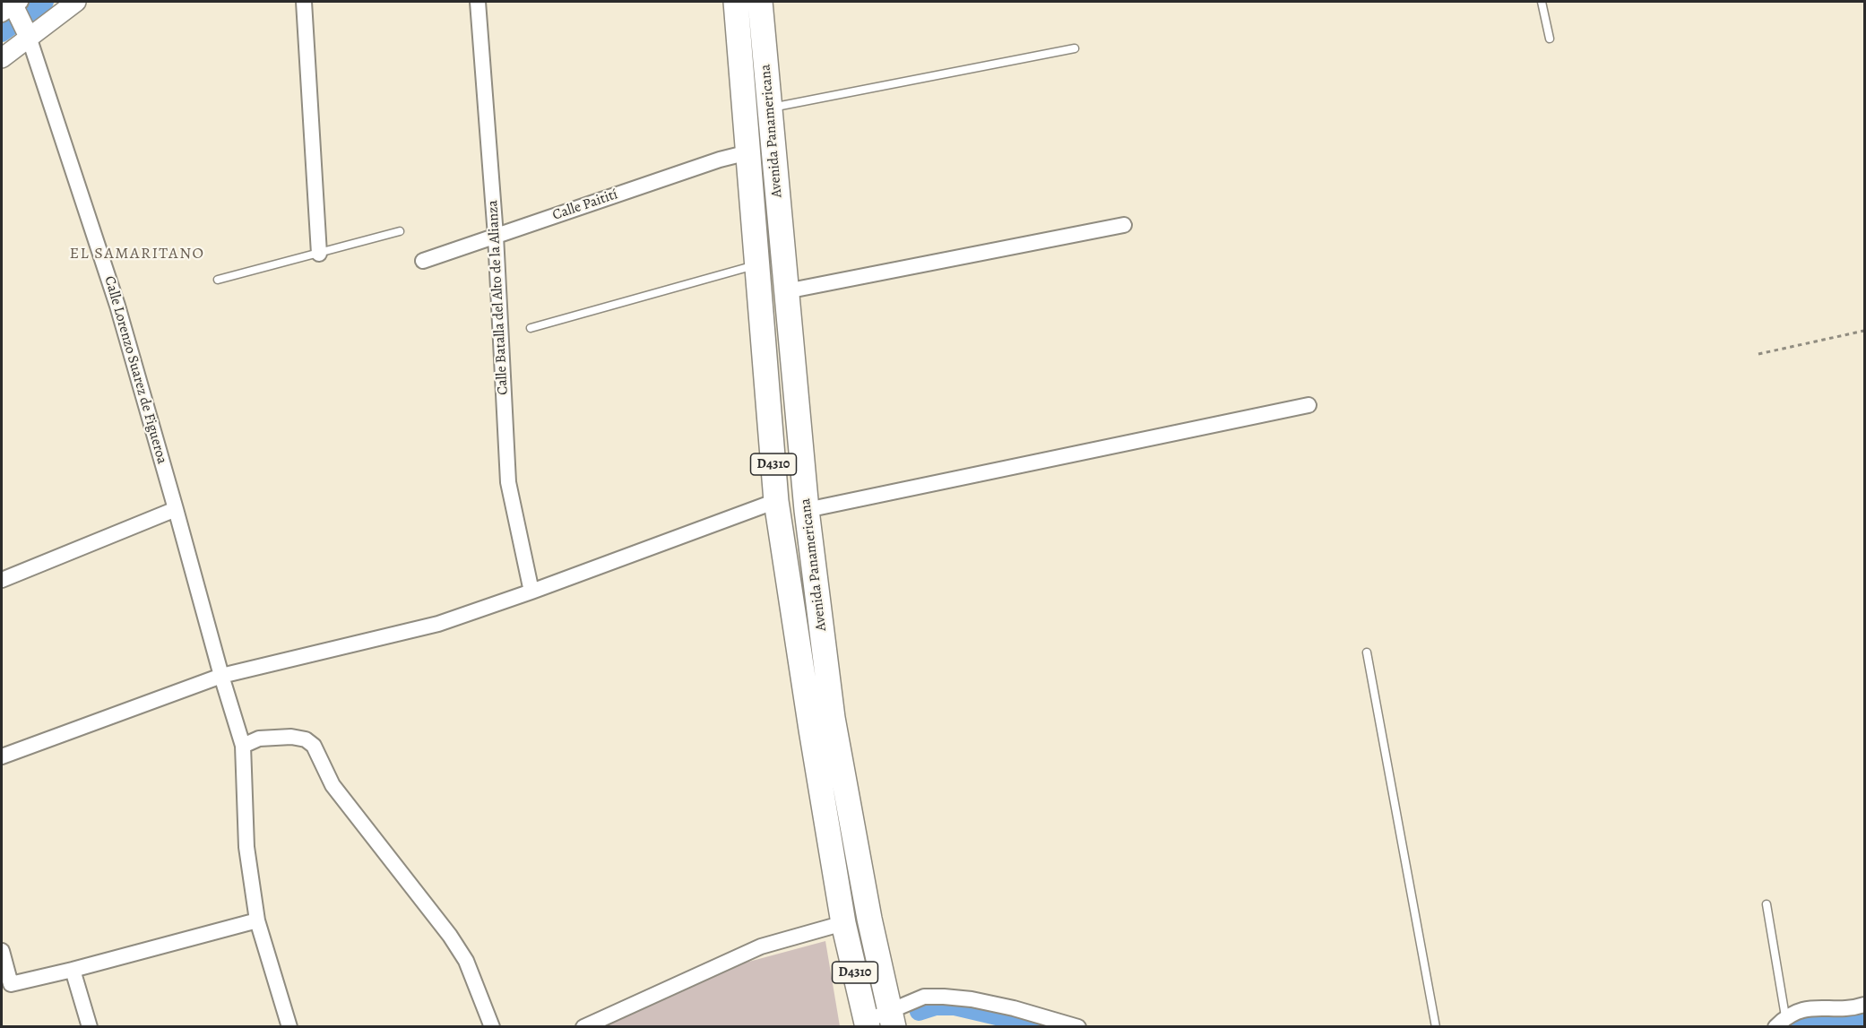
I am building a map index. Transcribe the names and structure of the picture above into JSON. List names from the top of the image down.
{
  "streets": {
    "main road": ["Avenida Panamericana", "D4310"],
    "street": ["Calle Paitití", "Calle Batalla del Alto de la Alianza", "Calle Lorenzo Suarez de Figueroa"]
  },
  "crossings": [
    ["Avenida Panamericana", "Calle Paitití"],
    ["Calle Paitití", "Calle Batalla del Alto de la Alianza"]
  ],
  "districts": ["EL SAMARITANO"]
}
